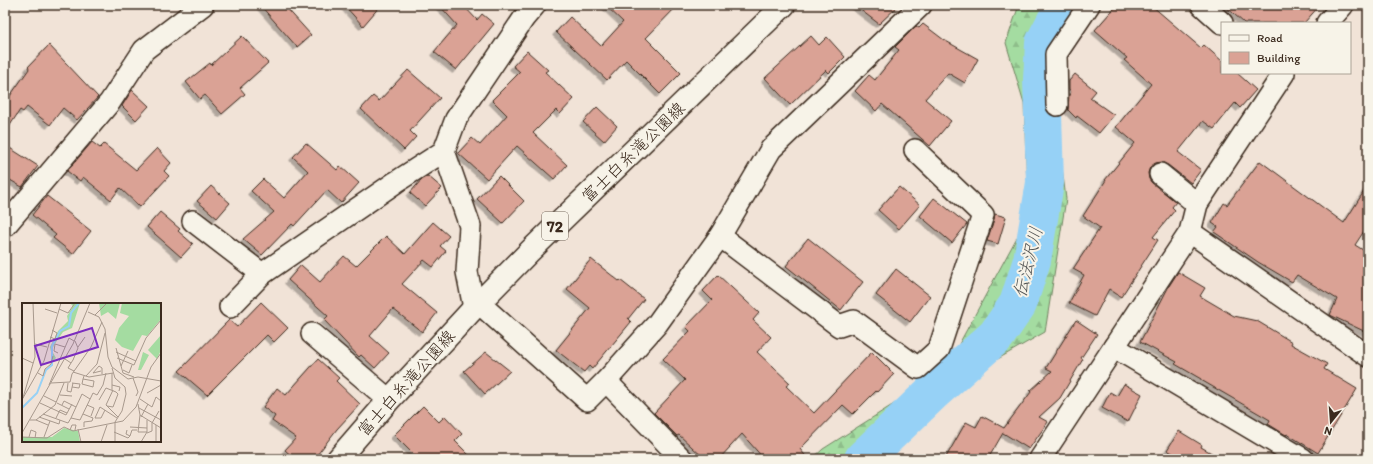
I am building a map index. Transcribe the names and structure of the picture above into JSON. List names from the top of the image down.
{
  "streets": {
    "main road": ["富士白糸滝公園線", "72"]
  },
  "water": ["伝法沢川"],
  "legend": ["Road", "Building"],
  "north": "bottom"
}
